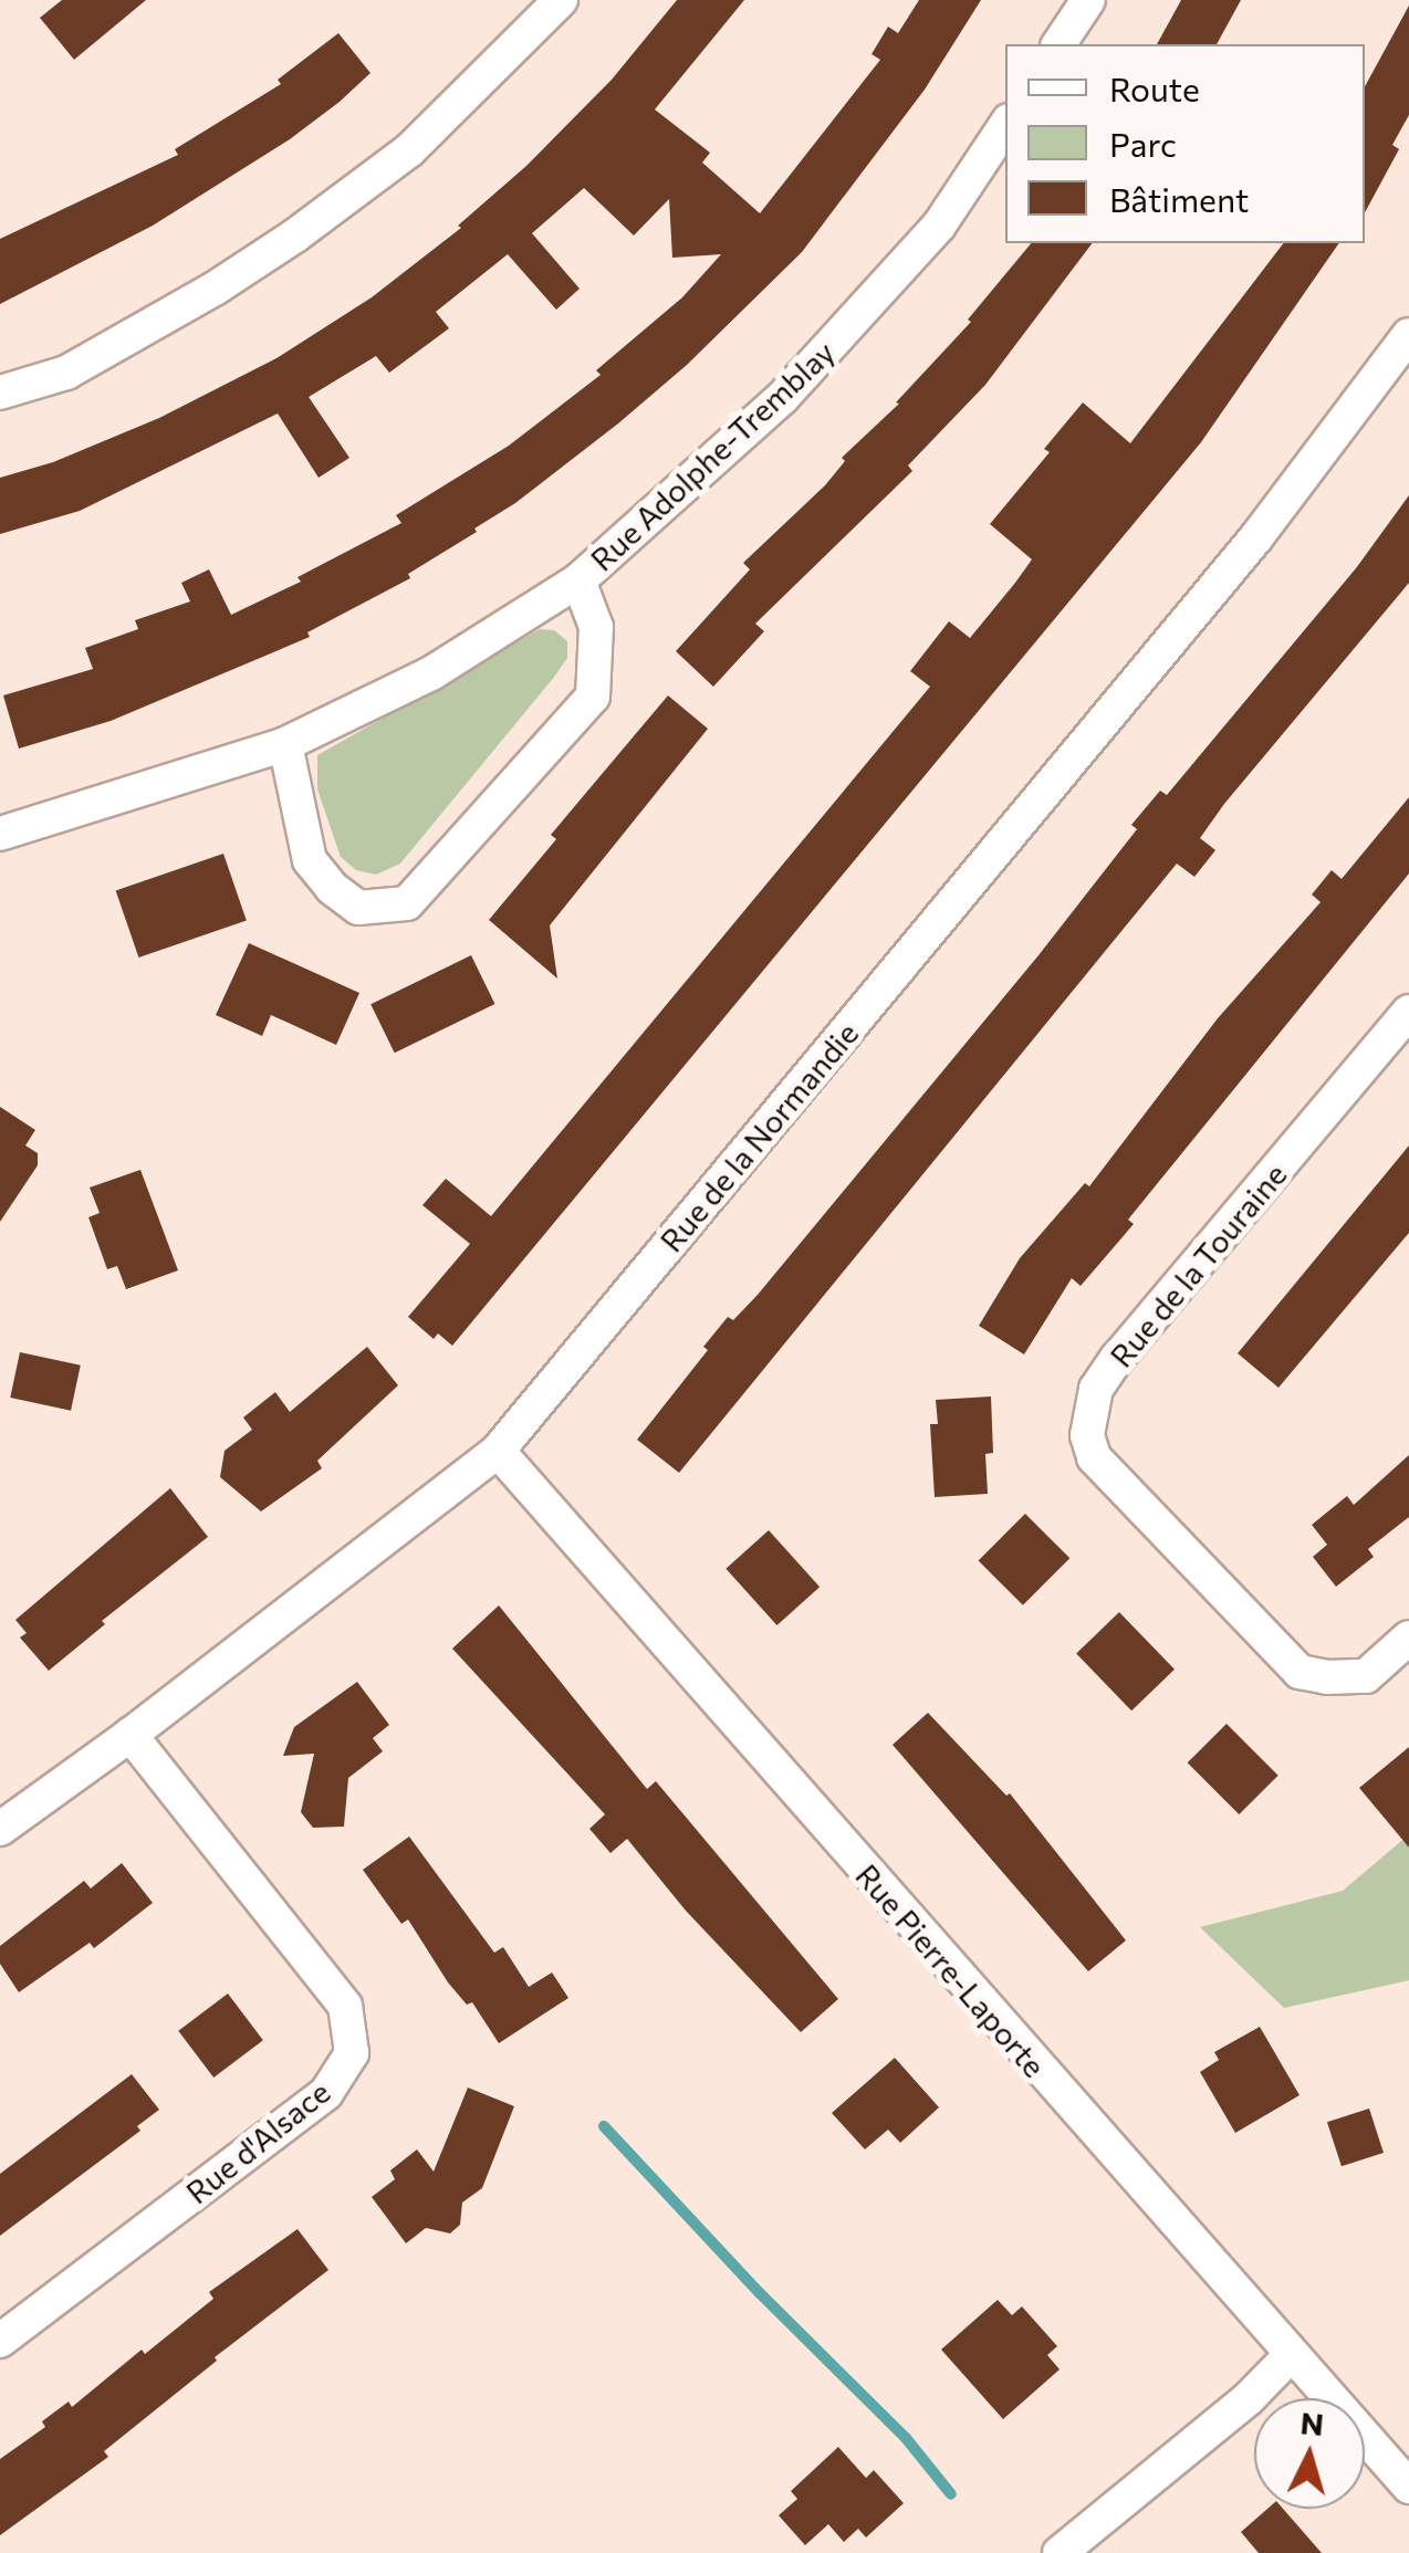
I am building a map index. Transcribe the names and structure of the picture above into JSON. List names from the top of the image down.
{
  "streets": {
    "street": [
      "Rue Adolphe-Tremblay",
      "Rue de la Normandie",
      "Rue de la Touraine",
      "Rue Pierre-Laporte",
      "Rue d'Alsace"
    ]
  },
  "crossings": [
    ["Rue de la Normandie", "Rue Pierre-Laporte"],
    ["Rue de la Normandie", "Rue d'Alsace"]
  ],
  "legend": ["Route", "Parc", "Bâtiment"],
  "north": "top"
}
